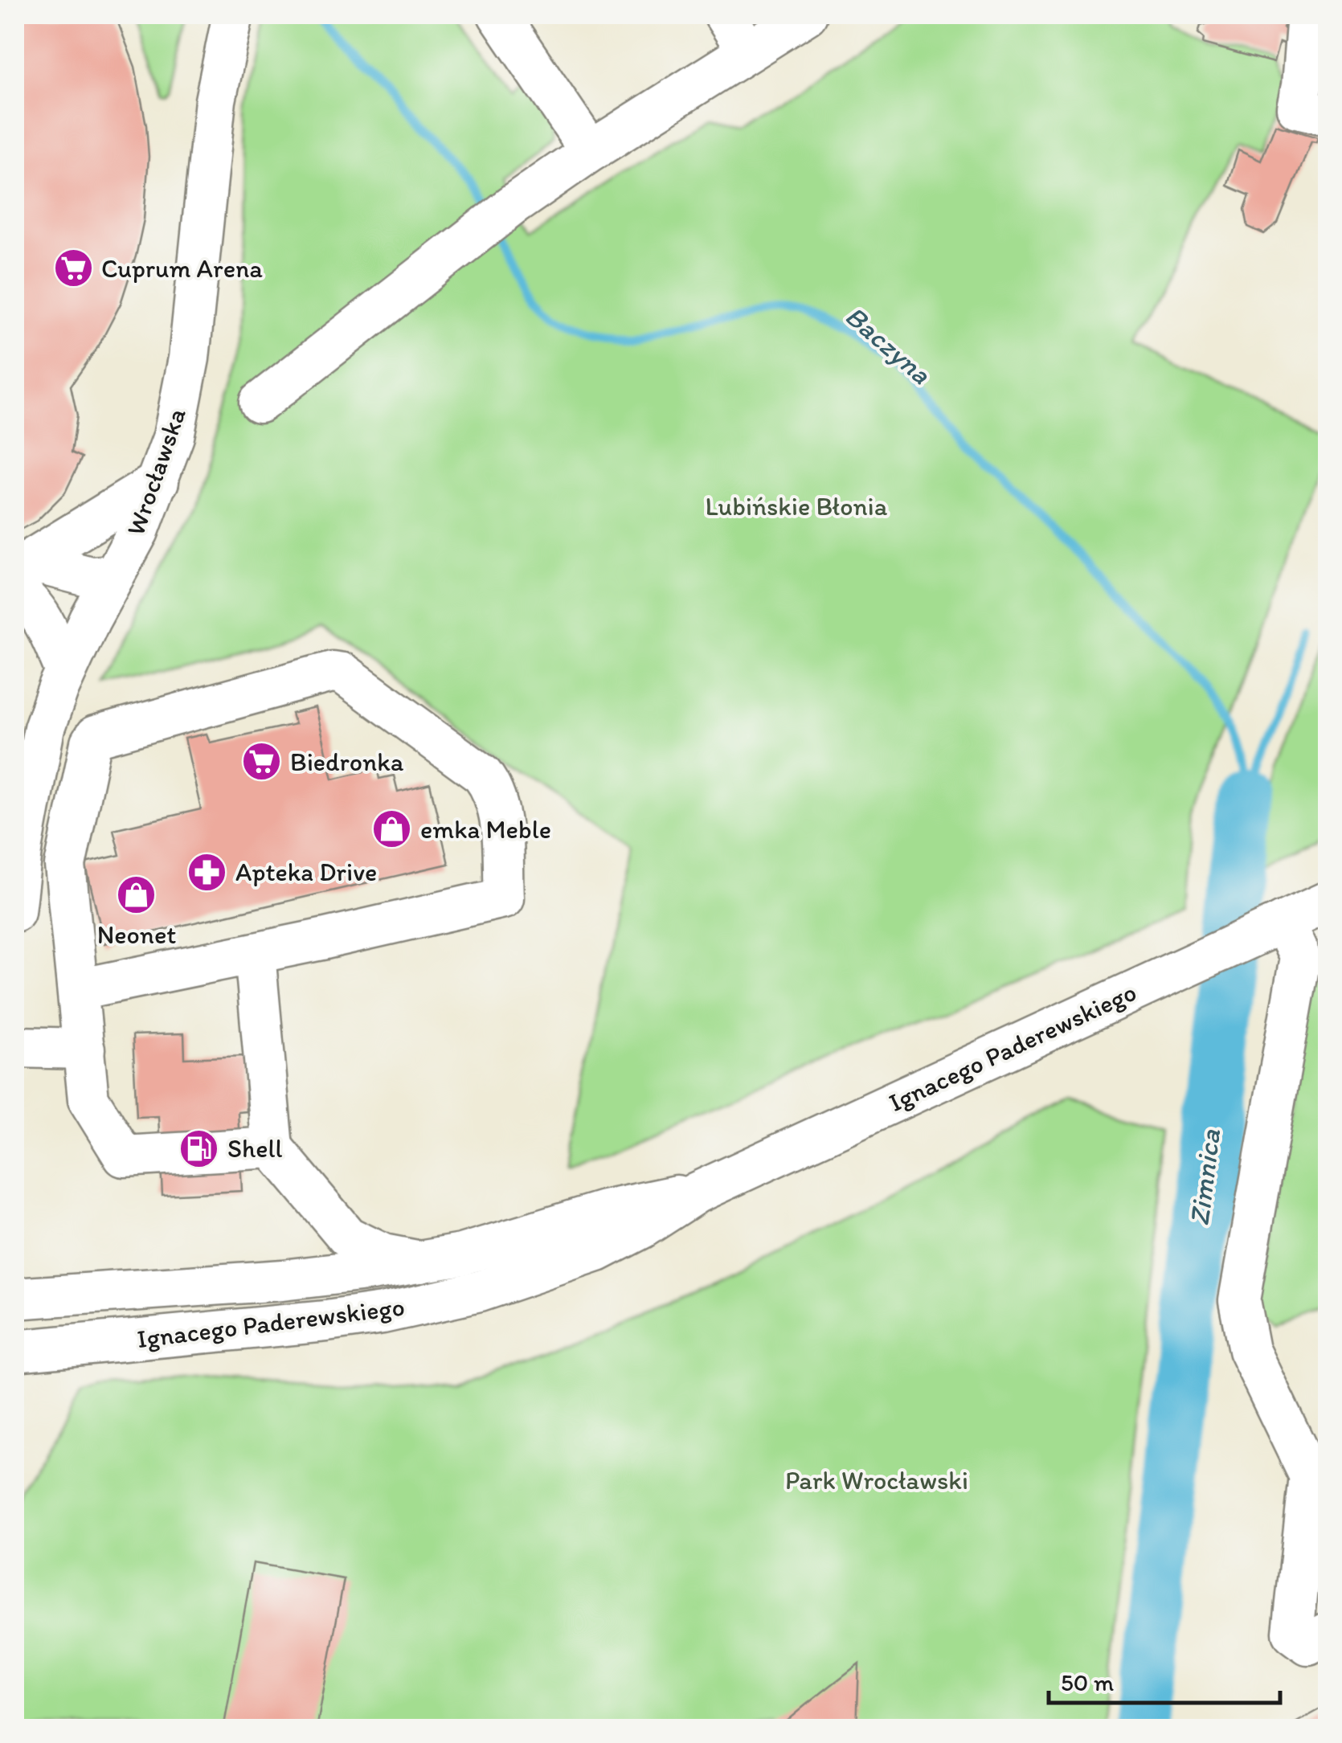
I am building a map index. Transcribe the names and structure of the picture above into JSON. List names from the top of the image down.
{
  "streets": {
    "street": ["Wrocławska", "Ignacego Paderewskiego"]
  },
  "water": ["Baczyna", "Zimnica"],
  "parks": ["Lubińskie Błonia", "Park Wrocławski"],
  "places": {
    "supermarket": ["Cuprum Arena", "Biedronka"],
    "shop": ["emka Meble", "Neonet"],
    "pharmacy": ["Apteka Drive"],
    "fuel station": ["Shell"]
  },
  "scale_bar": "50 m"
}
